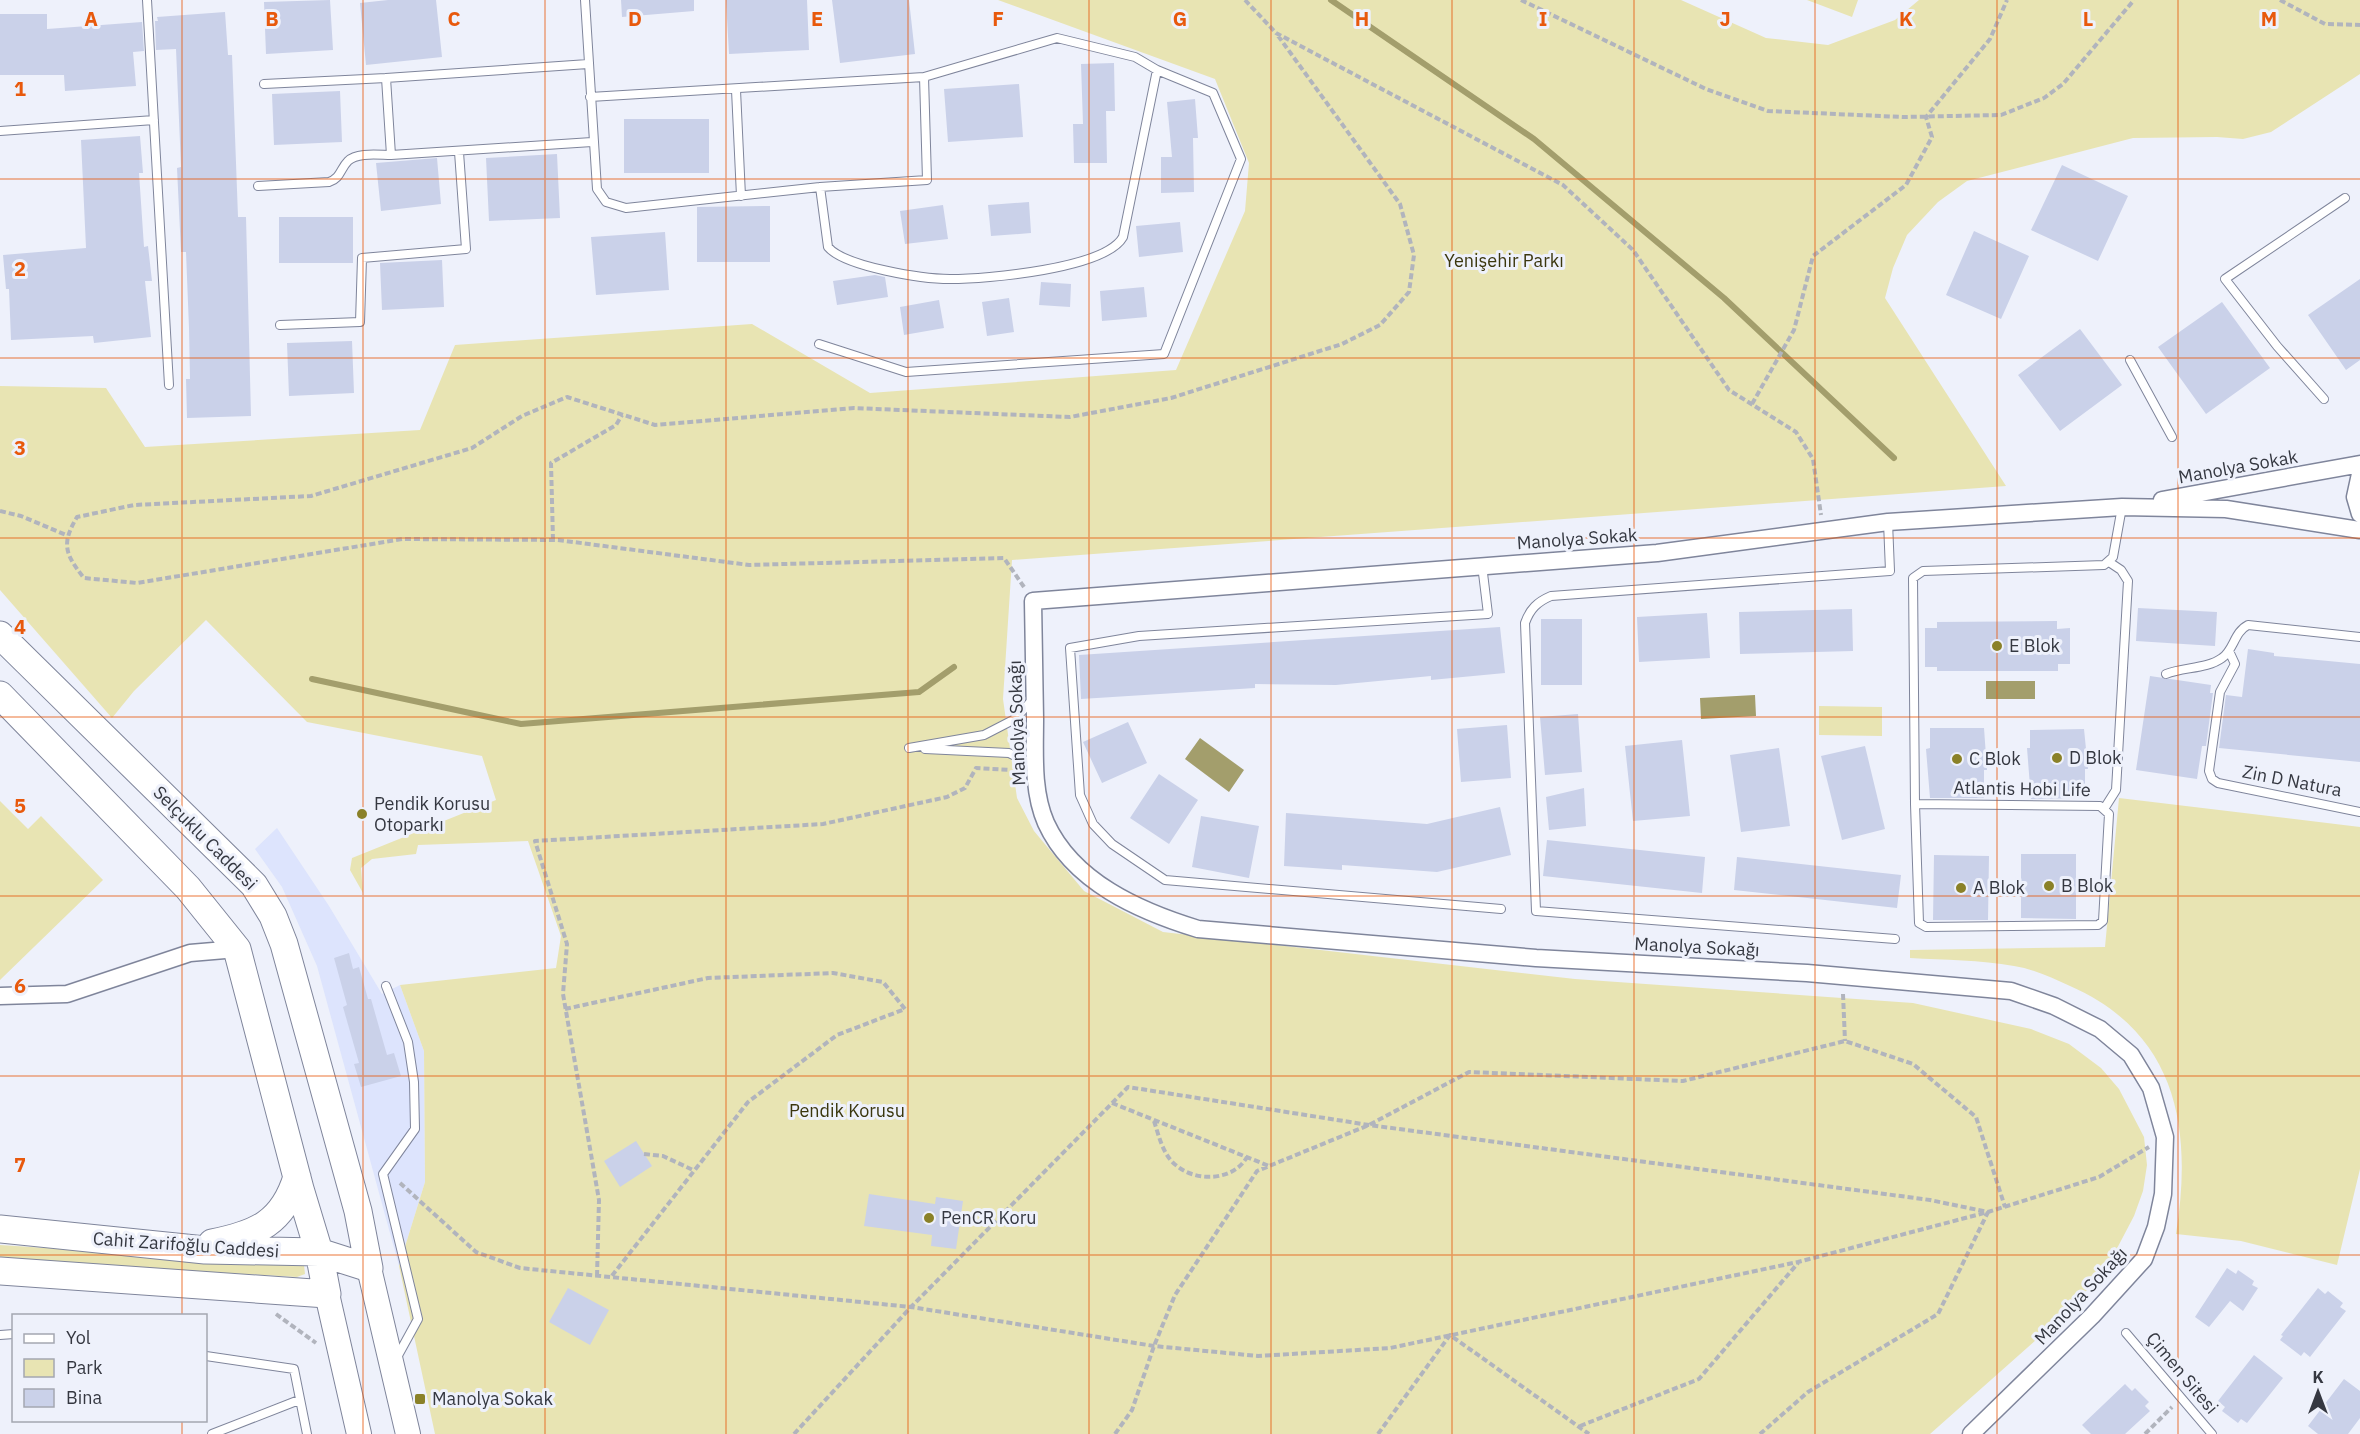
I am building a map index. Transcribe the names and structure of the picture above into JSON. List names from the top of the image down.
{
  "streets": {
    "main road": ["Selçuklu Caddesi", "Cahit Zarifoğlu Caddesi"],
    "street": ["Manolya Sokak", "Manolya Sokağı"],
    "lane": ["Zin D Natura", "Atlantis Hobi Life", "Çimen Sitesi"]
  },
  "crossings": [
    ["Manolya Sokak", "Manolya Sokağı"],
    ["Selçuklu Caddesi", "Cahit Zarifoğlu Caddesi"]
  ],
  "parks": ["Yenişehir Parkı", "Pendik Korusu"],
  "places": {
    "other": [
      "E Blok",
      "D Blok",
      "C Blok",
      "Pendik Korusu Otoparkı",
      "B Blok",
      "A Blok",
      "PenCR Koru"
    ],
    "transit": ["Manolya Sokak"]
  },
  "legend": ["Yol", "Park", "Bina"],
  "north": "top",
  "grid": {
    "columns": [
      "A",
      "B",
      "C",
      "D",
      "E",
      "F",
      "G",
      "H",
      "I",
      "J",
      "K",
      "L",
      "M"
    ],
    "rows": [
      "1",
      "2",
      "3",
      "4",
      "5",
      "6",
      "7"
    ]
  }
}
